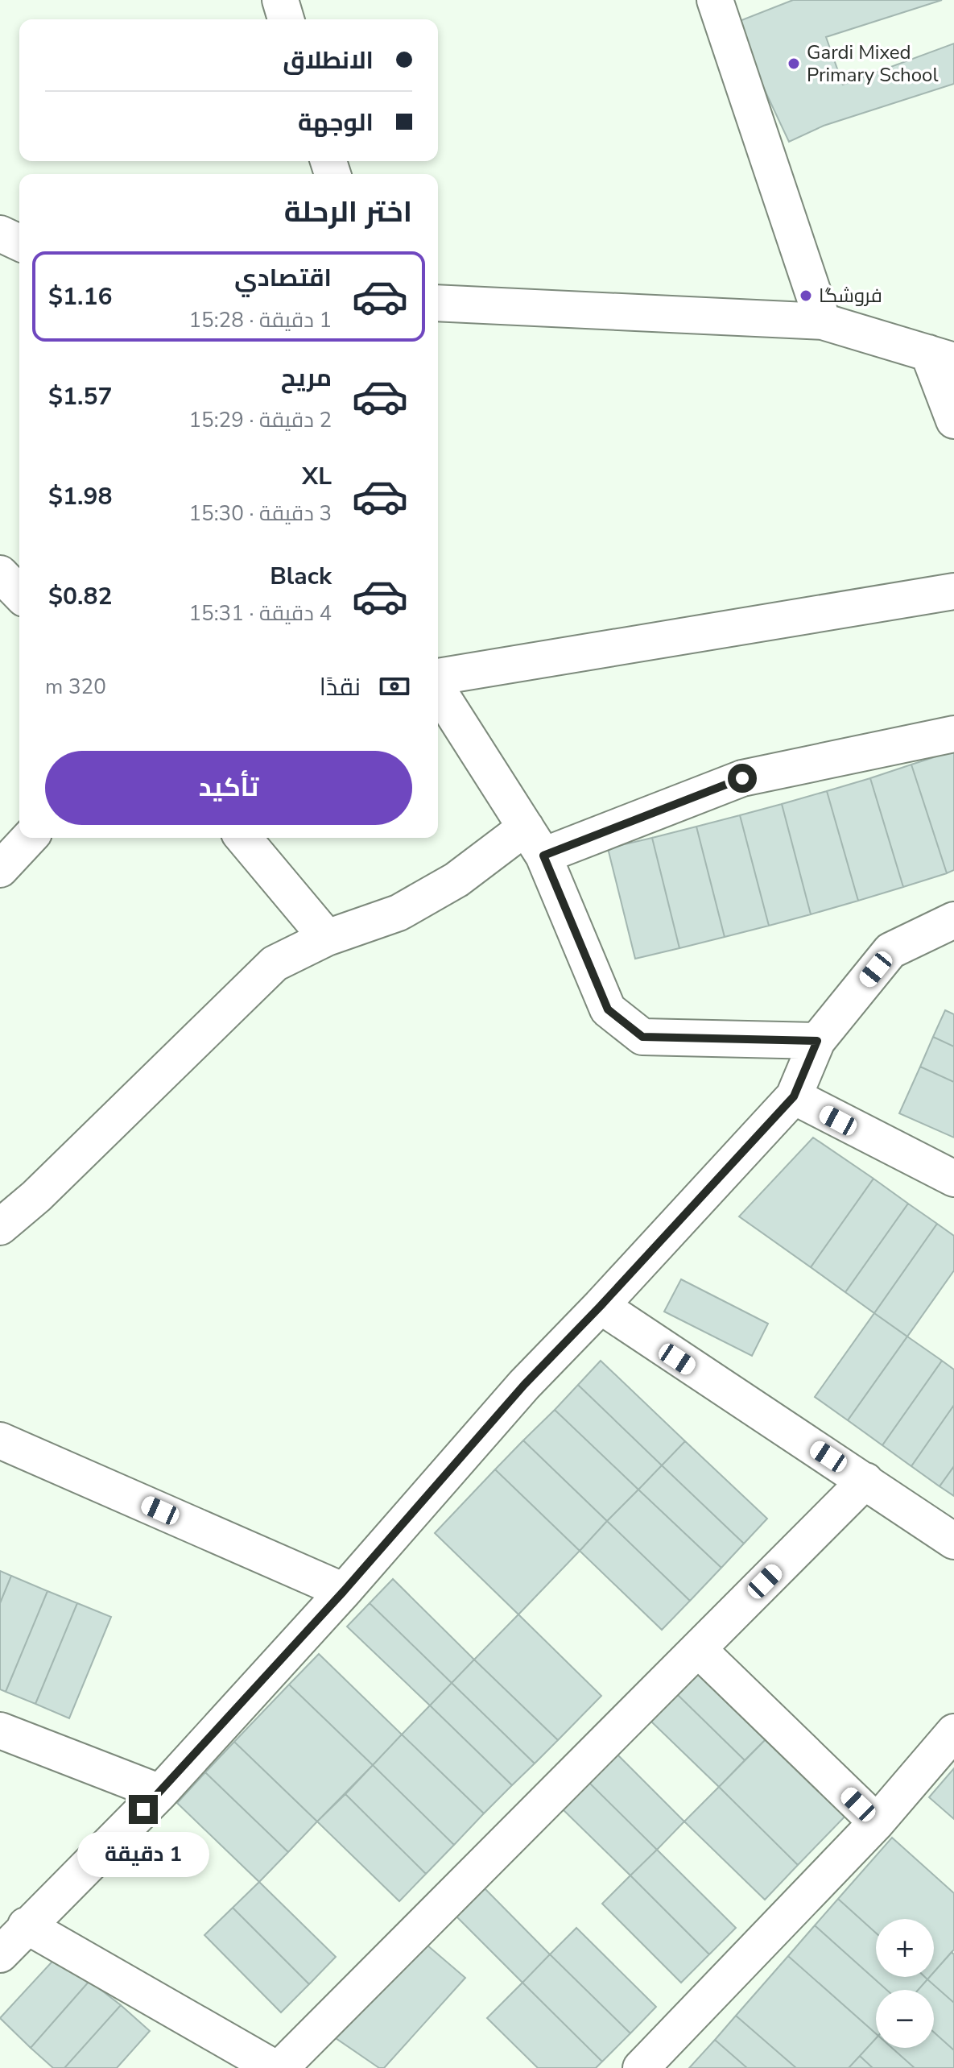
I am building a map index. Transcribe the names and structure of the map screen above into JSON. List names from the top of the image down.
{
  "places": ["Gardi Mixed Primary School", "فروشگا"],
  "page": {
    "banner": ["الانطلاق", "الوجهة"],
    "heading": "اختر الرحلة",
    "list": [
      {
        "name": "اقتصادي",
        "note": "1 دقيقة · 15:28",
        "value": "$1.16"
      },
      {
        "name": "مريح",
        "note": "2 دقيقة · 15:29",
        "value": "$1.57"
      },
      {
        "name": "XL",
        "note": "3 دقيقة · 15:30",
        "value": "$1.98"
      },
      {
        "name": "Black",
        "note": "4 دقيقة · 15:31",
        "value": "$0.82"
      }
    ],
    "pay": ["نقدًا", "320 m"],
    "buttons": "تأكيد",
    "bubble": "1 دقيقة",
    "map_buttons": ["+", "−"]
  }
}
